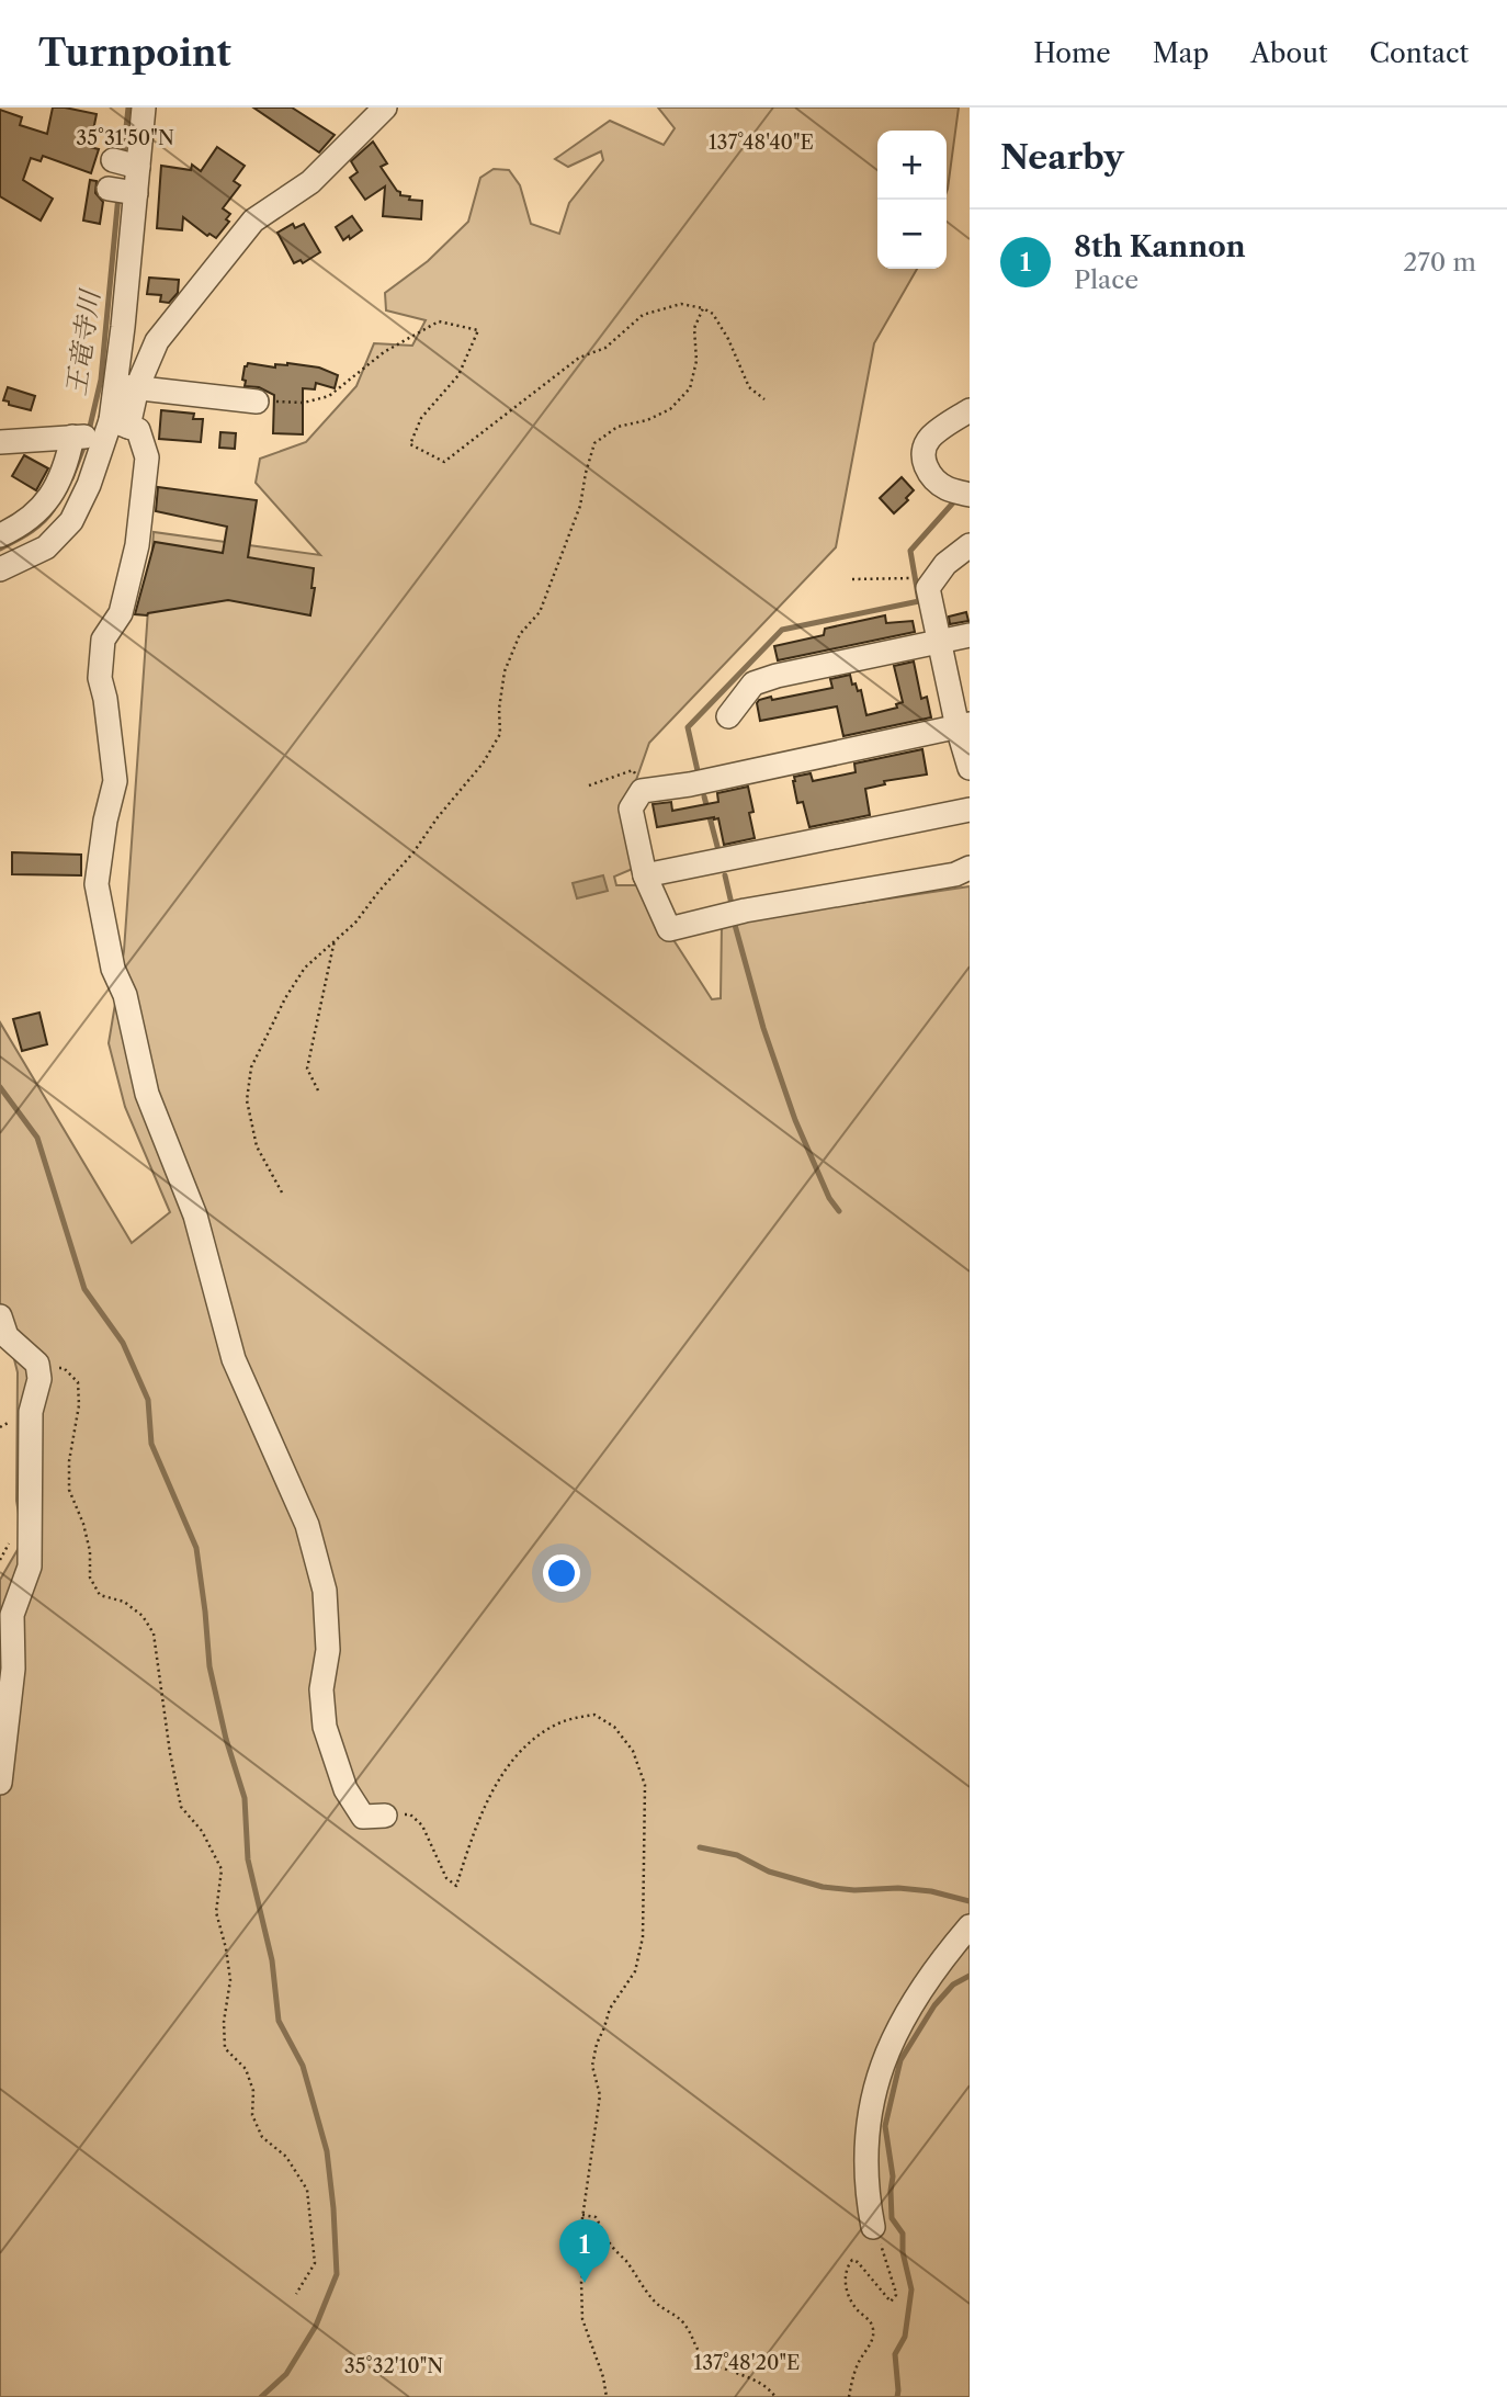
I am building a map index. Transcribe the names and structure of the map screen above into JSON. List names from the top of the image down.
{
  "water": ["王竜寺川"],
  "page": {
    "header": "Turnpoint",
    "nav": [
      "Home",
      "Map",
      "About",
      "Contact"
    ],
    "heading": "Nearby",
    "map_buttons": ["+", "−"],
    "list": [
      {
        "mark": "1",
        "name": "8th Kannon",
        "note": "Place",
        "value": "270 m"
      }
    ],
    "pins": "1"
  },
  "coordinates": [
    "35°31'50\"N",
    "137°48'40\"E",
    "137°48'20\"E",
    "35°32'10\"N"
  ]
}
